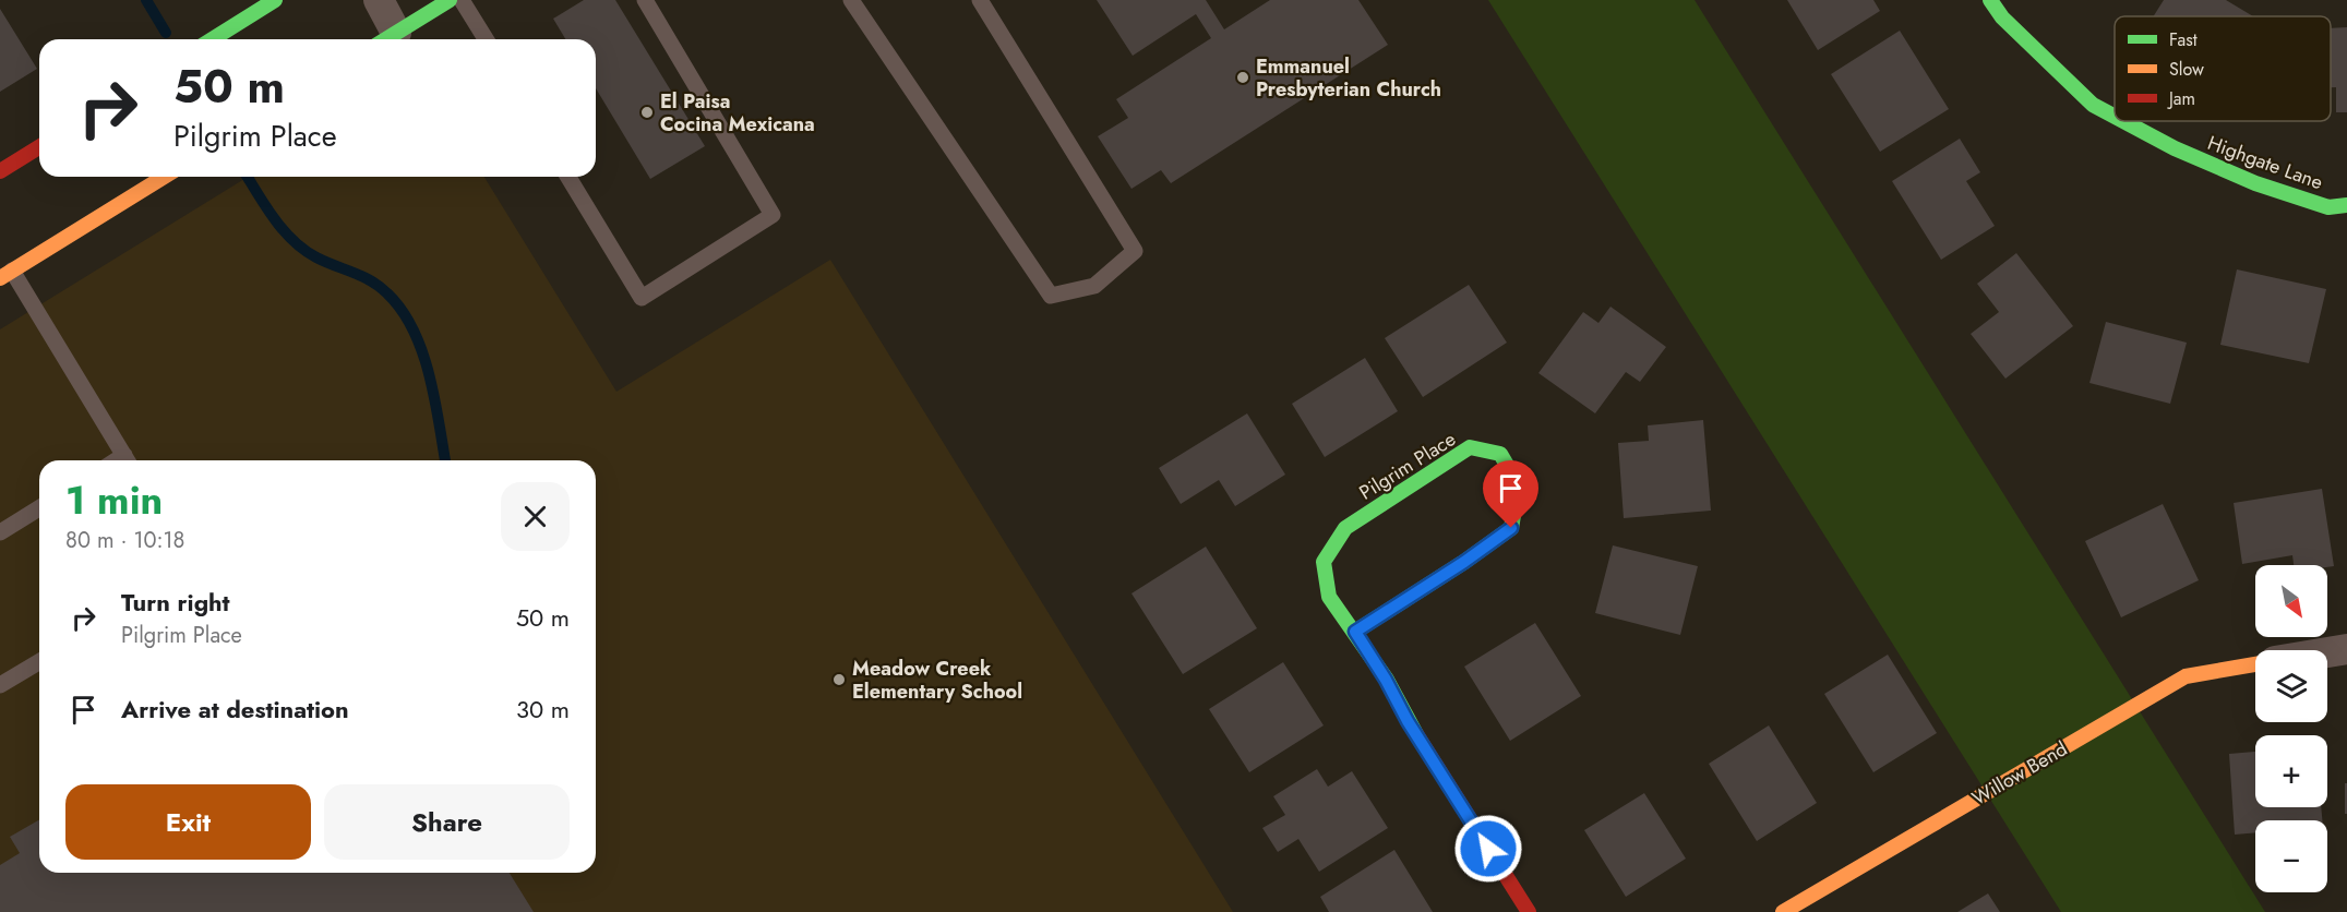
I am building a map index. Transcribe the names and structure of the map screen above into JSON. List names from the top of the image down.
{
  "streets": {
    "street": ["Highgate Lane", "Pilgrim Place", "Willow Bend"]
  },
  "places": ["Emmanuel Presbyterian Church", "El Paisa Cocina Mexicana", "Meadow Creek Elementary School"],
  "legend": ["Fast", "Slow", "Jam"],
  "north": "bottom right",
  "page": {
    "turn": ["50 m", "Pilgrim Place"],
    "heading": ["1 min", "80 m · 10:18"],
    "map_buttons": ["+", "−"],
    "list": [
      {
        "name": "Turn right",
        "note": "Pilgrim Place",
        "value": "50 m"
      },
      {
        "name": "Arrive at destination",
        "value": "30 m"
      }
    ],
    "buttons": ["Exit", "Share"]
  }
}
